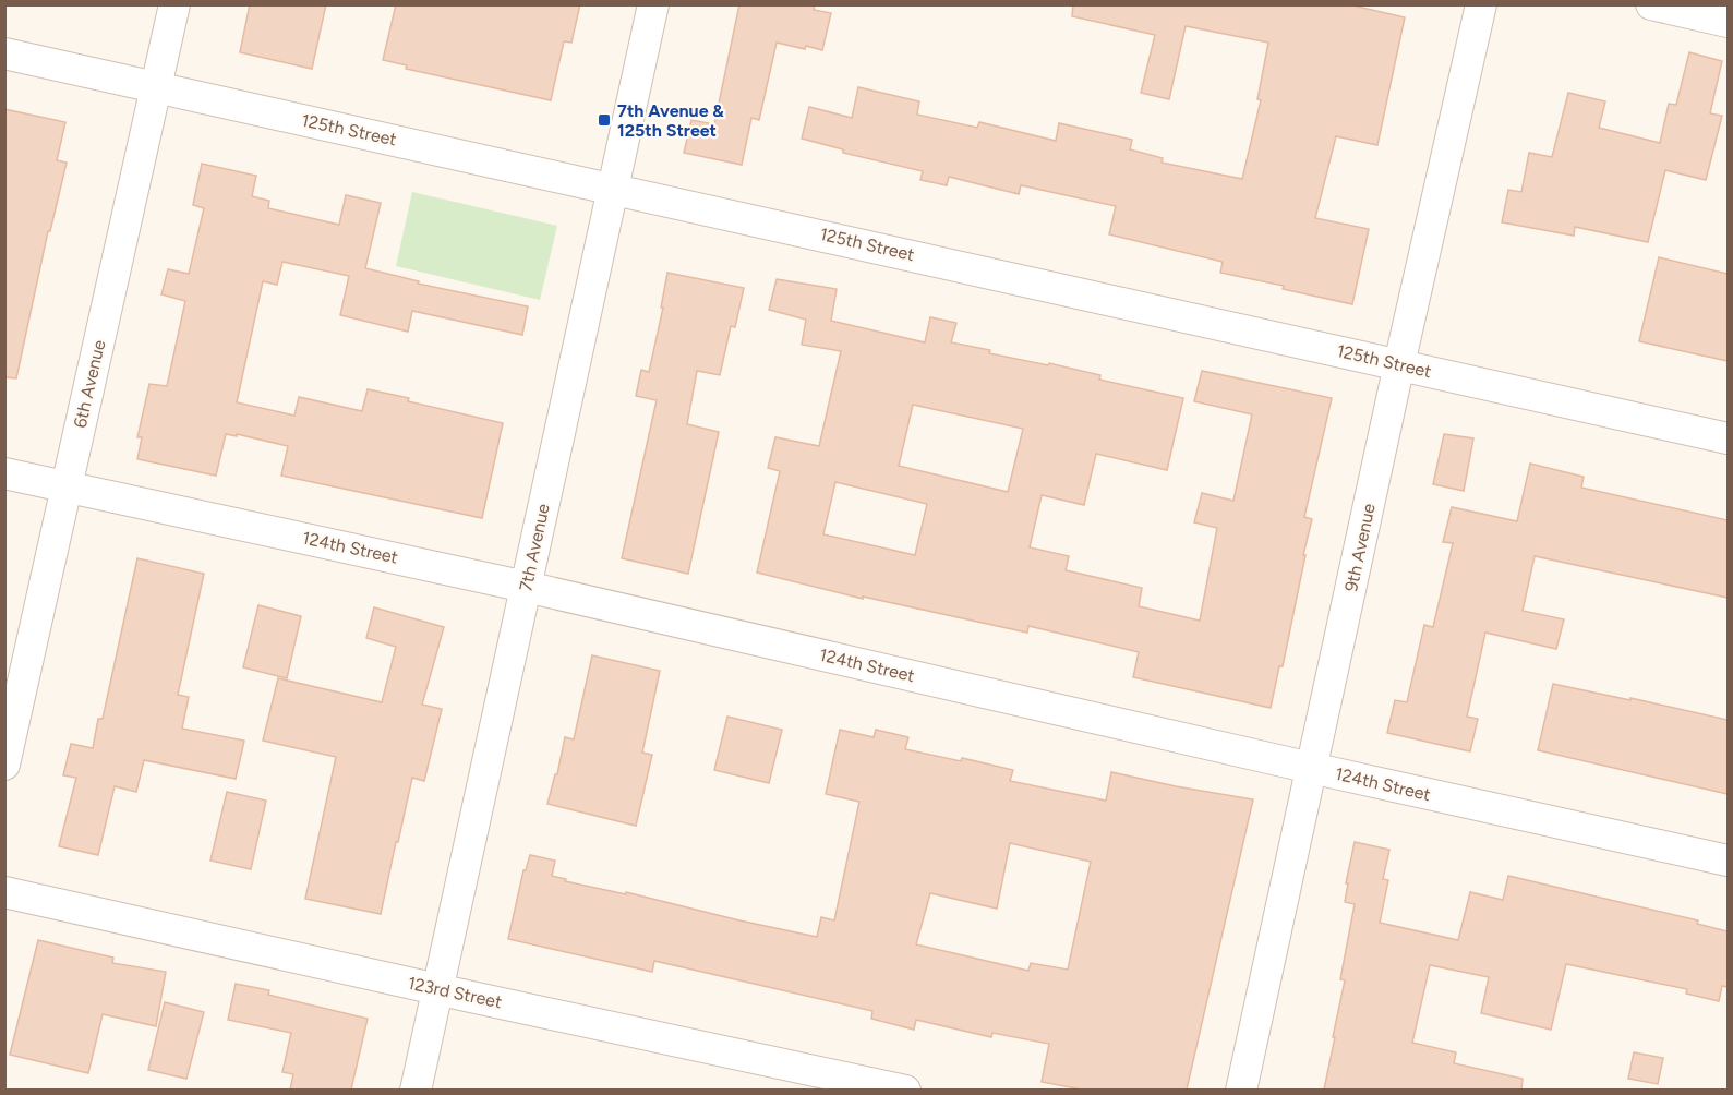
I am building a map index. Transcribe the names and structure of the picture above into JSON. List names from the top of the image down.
{
  "streets": {
    "street": [
      "125th Street",
      "6th Avenue",
      "124th Street",
      "7th Avenue",
      "9th Avenue",
      "123rd Street"
    ]
  },
  "crossings": [
    ["125th Street", "6th Avenue"],
    ["125th Street", "7th Avenue"],
    ["125th Street", "9th Avenue"],
    ["6th Avenue", "124th Street"],
    ["124th Street", "7th Avenue"],
    ["124th Street", "9th Avenue"],
    ["7th Avenue", "123rd Street"]
  ],
  "places": {
    "transit": ["7th Avenue & 125th Street"]
  }
}
